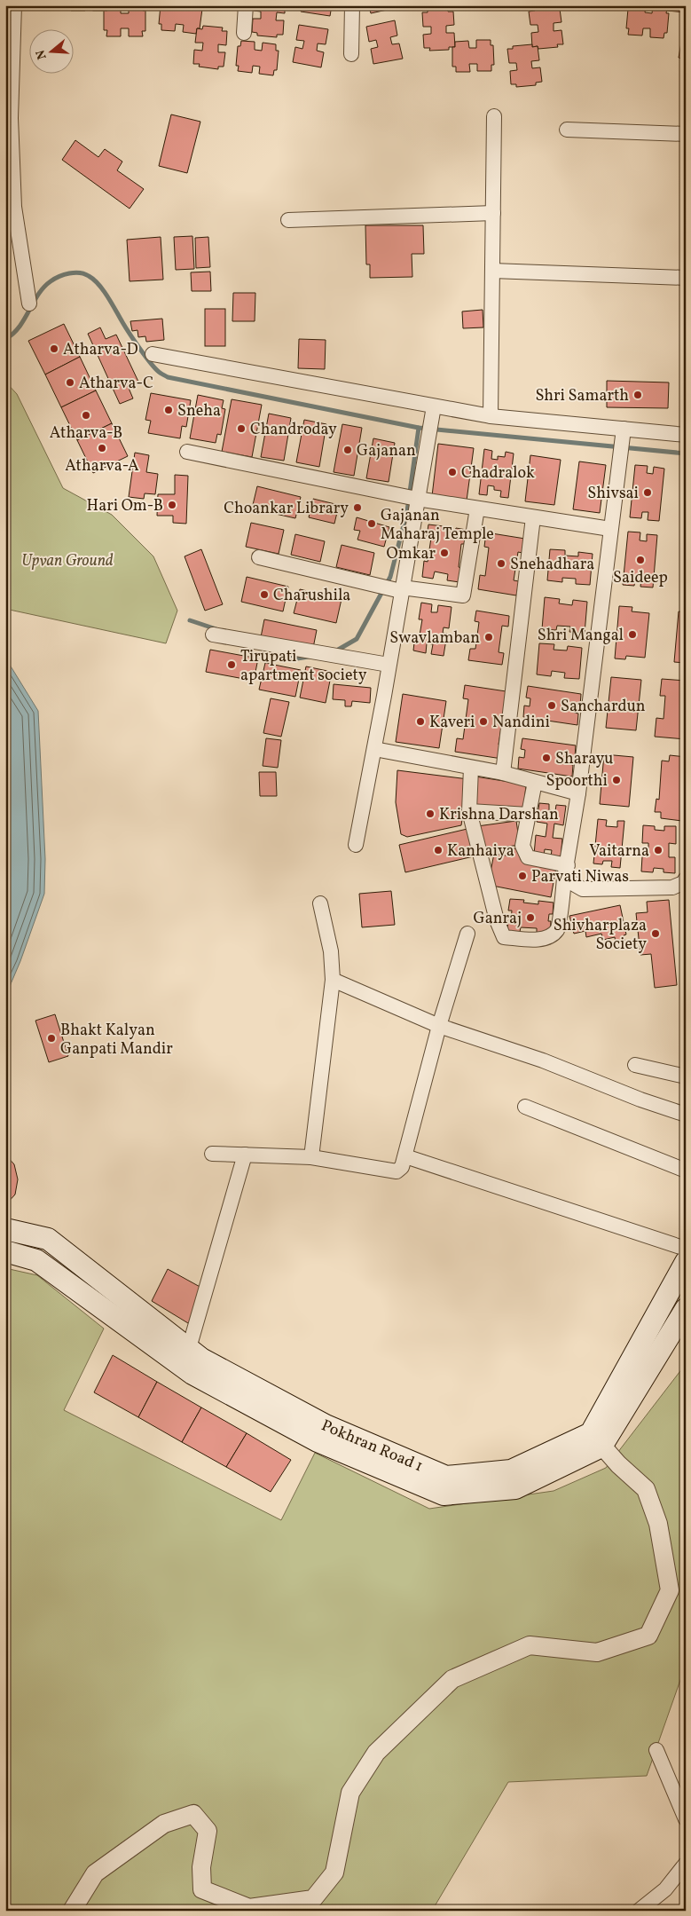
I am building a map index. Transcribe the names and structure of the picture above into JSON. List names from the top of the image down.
{
  "streets": {
    "main road": ["Pokhran Road 1"]
  },
  "parks": ["Upvan Ground"],
  "places": [
    "Atharva-D",
    "Atharva-C",
    "Shri Samarth",
    "Sneha",
    "Atharva-B",
    "Chandroday",
    "Atharva-A",
    "Gajanan",
    "Chadralok",
    "Shivsai",
    "Hari Om-B",
    "Choankar Library",
    "Gajanan Maharaj Temple",
    "Omkar",
    "Saideep",
    "Snehadhara",
    "Charushila",
    "Shri Mangal",
    "Swavlamban",
    "Tirupati apartment society",
    "Sanchardun",
    "Kaveri",
    "Nandini",
    "Sharayu",
    "Spoorthi",
    "Krishna Darshan",
    "Kanhaiya",
    "Vaitarna",
    "Parvati Niwas",
    "Ganraj",
    "Shivharplaza Society",
    "Bhakt Kalyan Ganpati Mandir"
  ],
  "north": "left"
}
